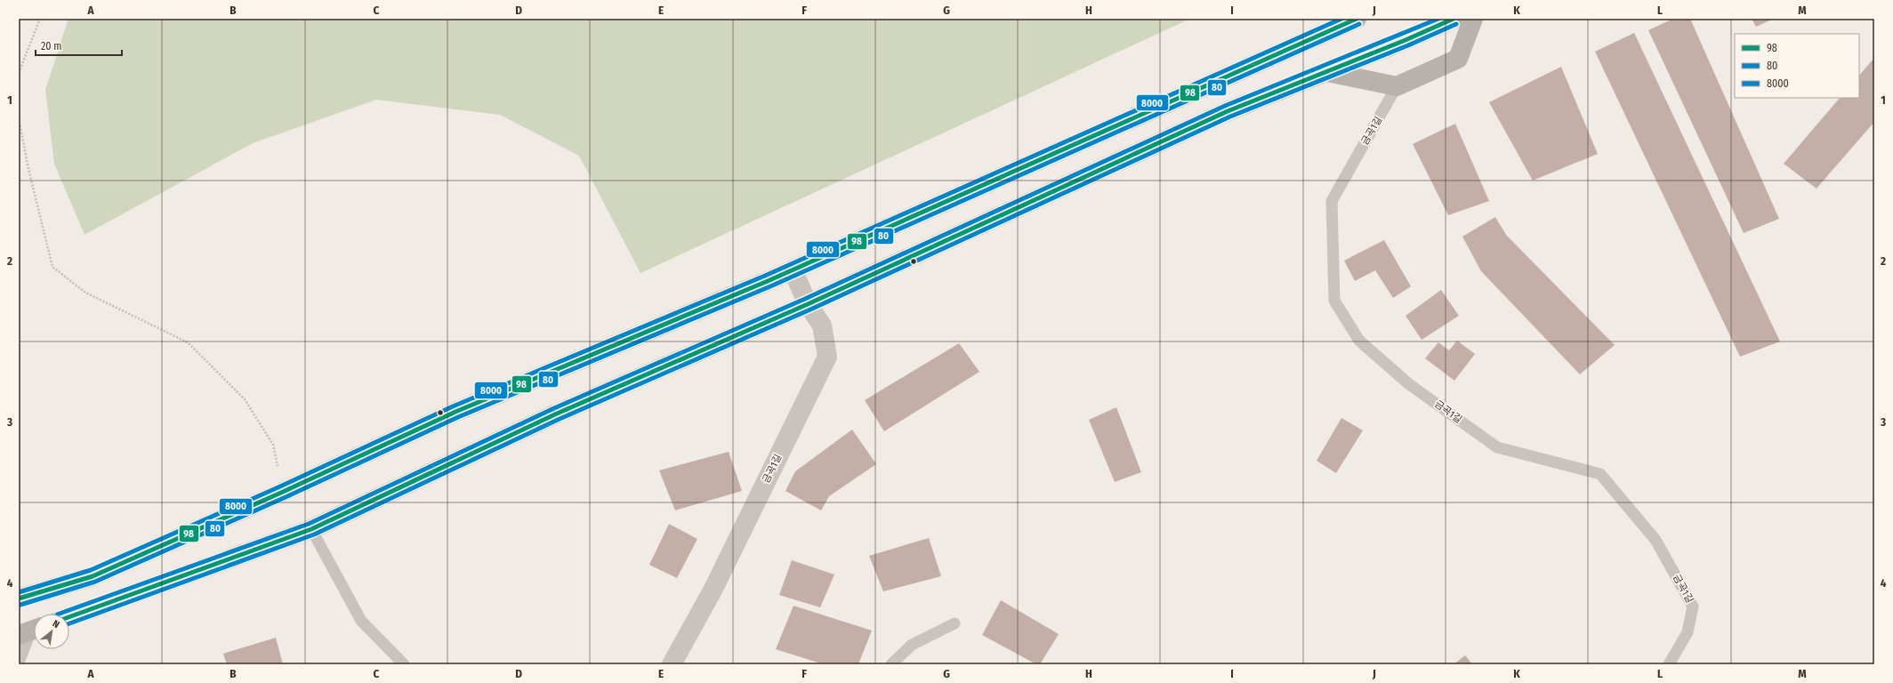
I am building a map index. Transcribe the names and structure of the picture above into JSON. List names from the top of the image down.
{
  "streets": {
    "street": ["금곡1길"]
  },
  "lines": ["transit line 98", "transit line 8000", "transit line 80"],
  "legend": ["98", "80", "8000"],
  "scale_bar": "20 m",
  "north": "top right",
  "grid": {
    "columns": [
      "A",
      "B",
      "C",
      "D",
      "E",
      "F",
      "G",
      "H",
      "I",
      "J",
      "K",
      "L",
      "M"
    ],
    "rows": [
      "1",
      "2",
      "3",
      "4"
    ]
  }
}
